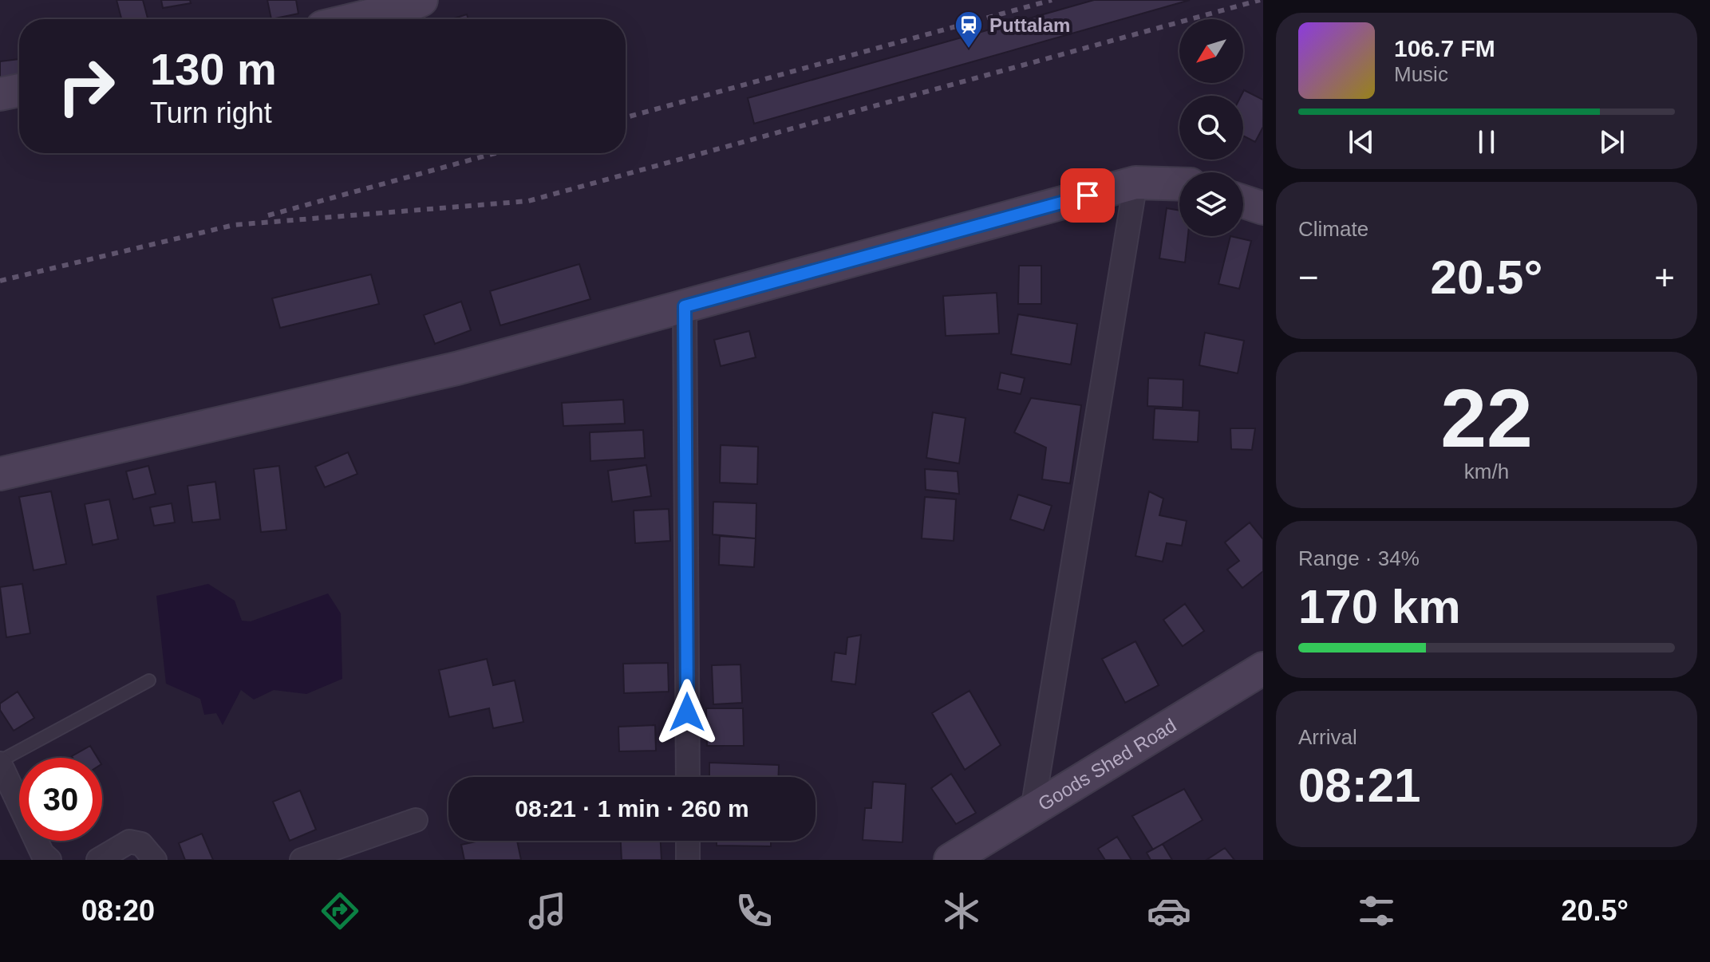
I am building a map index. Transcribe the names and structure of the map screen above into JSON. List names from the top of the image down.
{
  "streets": {
    "street": ["Goods Shed Road"]
  },
  "places": {
    "station": ["Puttalam"]
  },
  "north": "bottom left",
  "page": {
    "turn": ["130 m", "Turn right"],
    "song": ["106.7 FM", "Music"],
    "tile": [
      "Climate",
      ["22", "km/h"],
      ["Range · 34%", "170 km"],
      ["Arrival", "08:21"]
    ],
    "heat": ["−", "20.5°", "+"],
    "limit": "30",
    "trip": "08:21 · 1 min · 260 m",
    "tabs": ["08:20", "20.5°"]
  }
}
